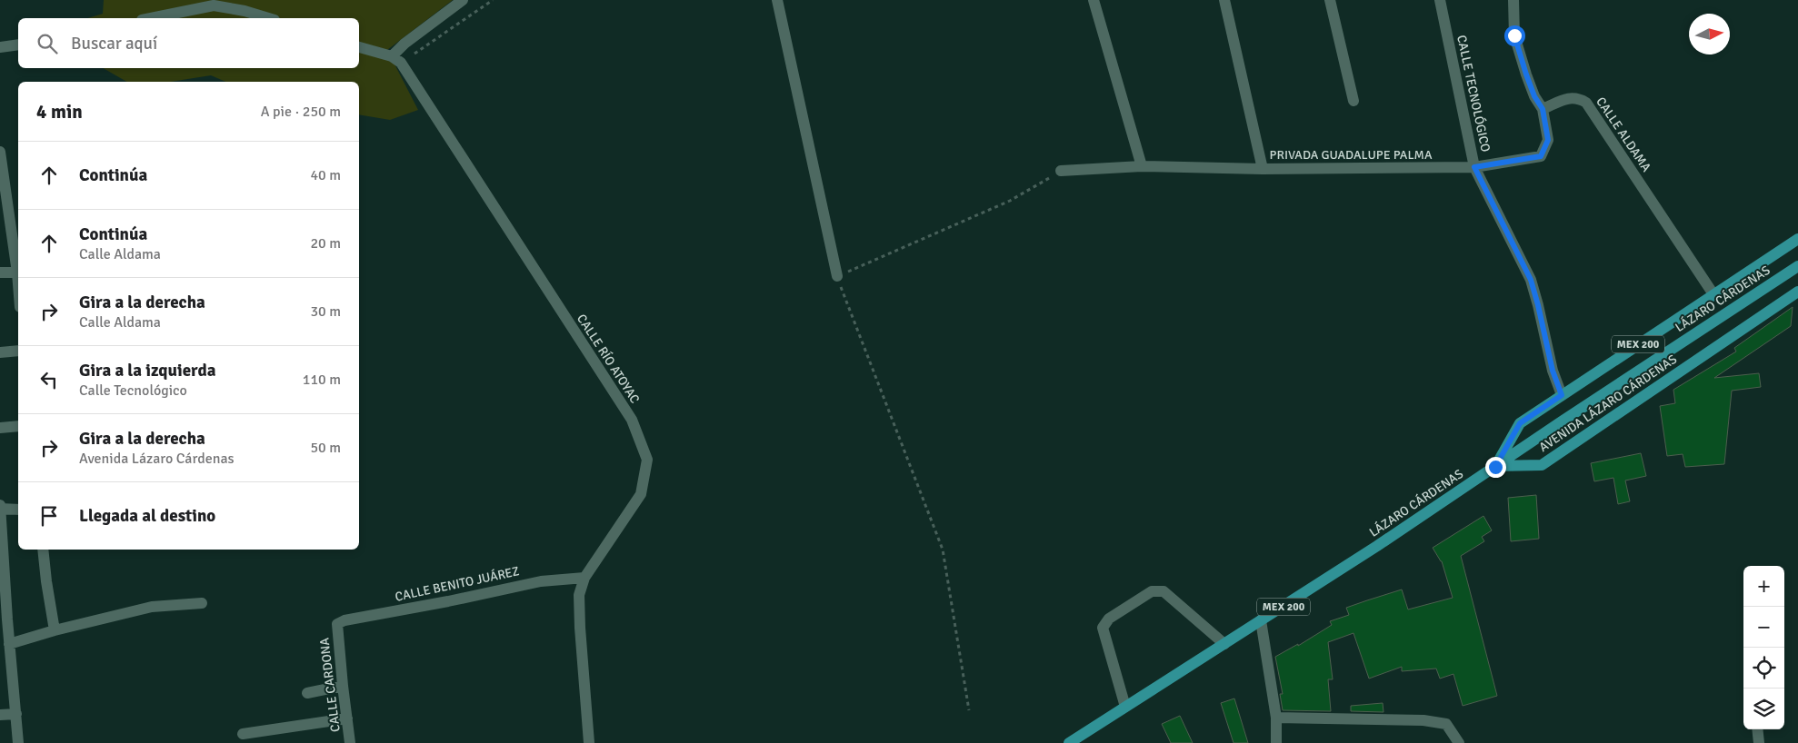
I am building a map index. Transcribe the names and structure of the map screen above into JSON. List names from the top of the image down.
{
  "streets": {
    "main road": ["LÁZARO CÁRDENAS", "MEX 200", "AVENIDA LÁZARO CÁRDENAS"],
    "street": [
      "CALLE TECNOLÓGICO",
      "CALLE ALDAMA",
      "PRIVADA GUADALUPE PALMA",
      "CALLE RÍO ATOYAC",
      "CALLE BENITO JUÁREZ",
      "CALLE CARDONA"
    ]
  },
  "crossings": [
    ["CALLE TECNOLÓGICO", "PRIVADA GUADALUPE PALMA"],
    ["CALLE TECNOLÓGICO", "MEX 200"],
    ["CALLE ALDAMA", "MEX 200"],
    ["LÁZARO CÁRDENAS", "MEX 200"],
    ["LÁZARO CÁRDENAS", "AVENIDA LÁZARO CÁRDENAS"],
    ["MEX 200", "AVENIDA LÁZARO CÁRDENAS"],
    ["CALLE RÍO ATOYAC", "CALLE BENITO JUÁREZ"],
    ["CALLE BENITO JUÁREZ", "CALLE CARDONA"]
  ],
  "north": "right",
  "page": {
    "search": "Buscar aquí",
    "heading": ["4 min", "A pie · 250 m"],
    "list": [
      ["Continúa", "40 m"],
      ["Continúa", "Calle Aldama", "20 m"],
      ["Gira a la derecha", "Calle Aldama", "30 m"],
      ["Gira a la izquierda", "Calle Tecnológico", "110 m"],
      ["Gira a la derecha", "Avenida Lázaro Cárdenas", "50 m"],
      "Llegada al destino"
    ],
    "map_buttons": ["+", "−"]
  }
}
